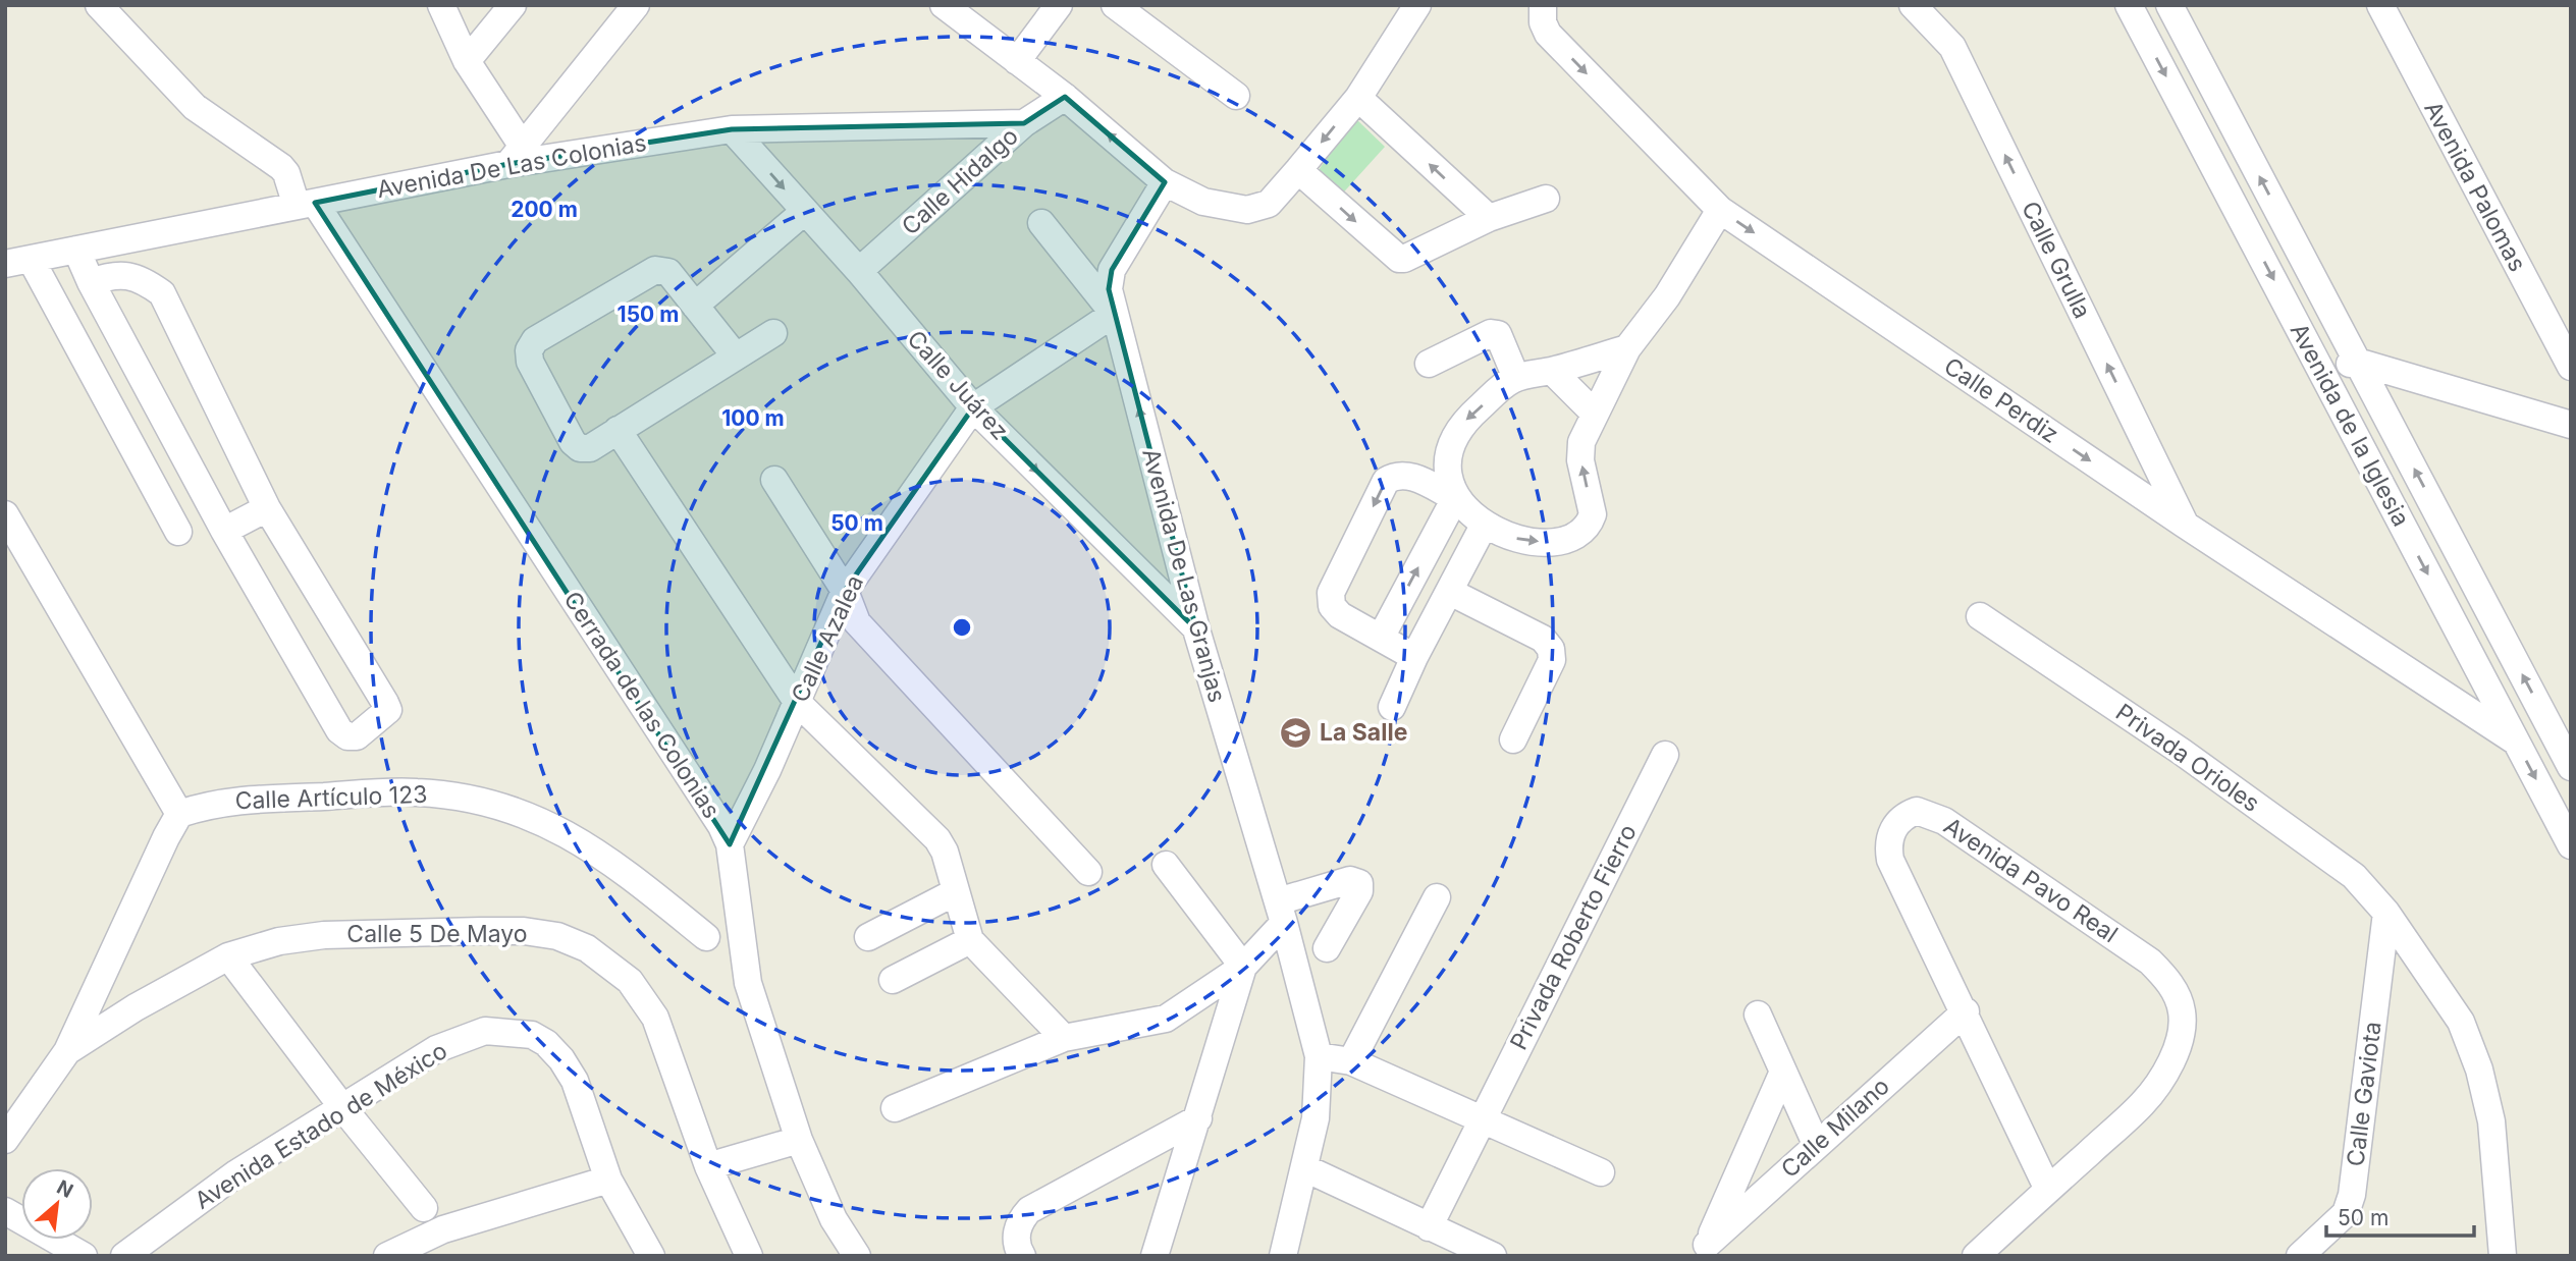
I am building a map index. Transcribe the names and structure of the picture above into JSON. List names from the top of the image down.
{
  "streets": {
    "street": [
      "Avenida De Las Colonias",
      "Calle Hidalgo",
      "Avenida Palomas",
      "Calle Grulla",
      "Calle Juárez",
      "Calle Perdiz",
      "Avenida de la Iglesia",
      "Avenida De Las Granjas",
      "Calle Azalea",
      "Cerrada de las Colonias",
      "Privada Orioles",
      "Calle Artículo 123",
      "Avenida Pavo Real",
      "Calle 5 De Mayo",
      "Privada Roberto Fierro",
      "Calle Gaviota",
      "Avenida Estado de México",
      "Calle Milano"
    ]
  },
  "crossings": [
    ["Avenida De Las Colonias", "Calle Hidalgo"],
    ["Avenida De Las Colonias", "Calle Juárez"],
    ["Avenida De Las Colonias", "Cerrada de las Colonias"],
    ["Calle Hidalgo", "Calle Juárez"],
    ["Calle Grulla", "Calle Perdiz"],
    ["Calle Juárez", "Avenida De Las Granjas"],
    ["Calle Juárez", "Calle Azalea"],
    ["Calle Perdiz", "Avenida de la Iglesia"],
    ["Avenida De Las Granjas", "Calle Azalea"],
    ["Calle Azalea", "Cerrada de las Colonias"],
    ["Privada Orioles", "Calle Gaviota"],
    ["Avenida Pavo Real", "Calle Milano"]
  ],
  "one_way": ["Calle Grulla", "Calle Perdiz"],
  "places": {
    "school or university": ["La Salle"]
  },
  "scale_bar": "50 m",
  "north": "top right",
  "rings": [
    "200 m",
    "150 m",
    "100 m",
    "50 m"
  ]
}
